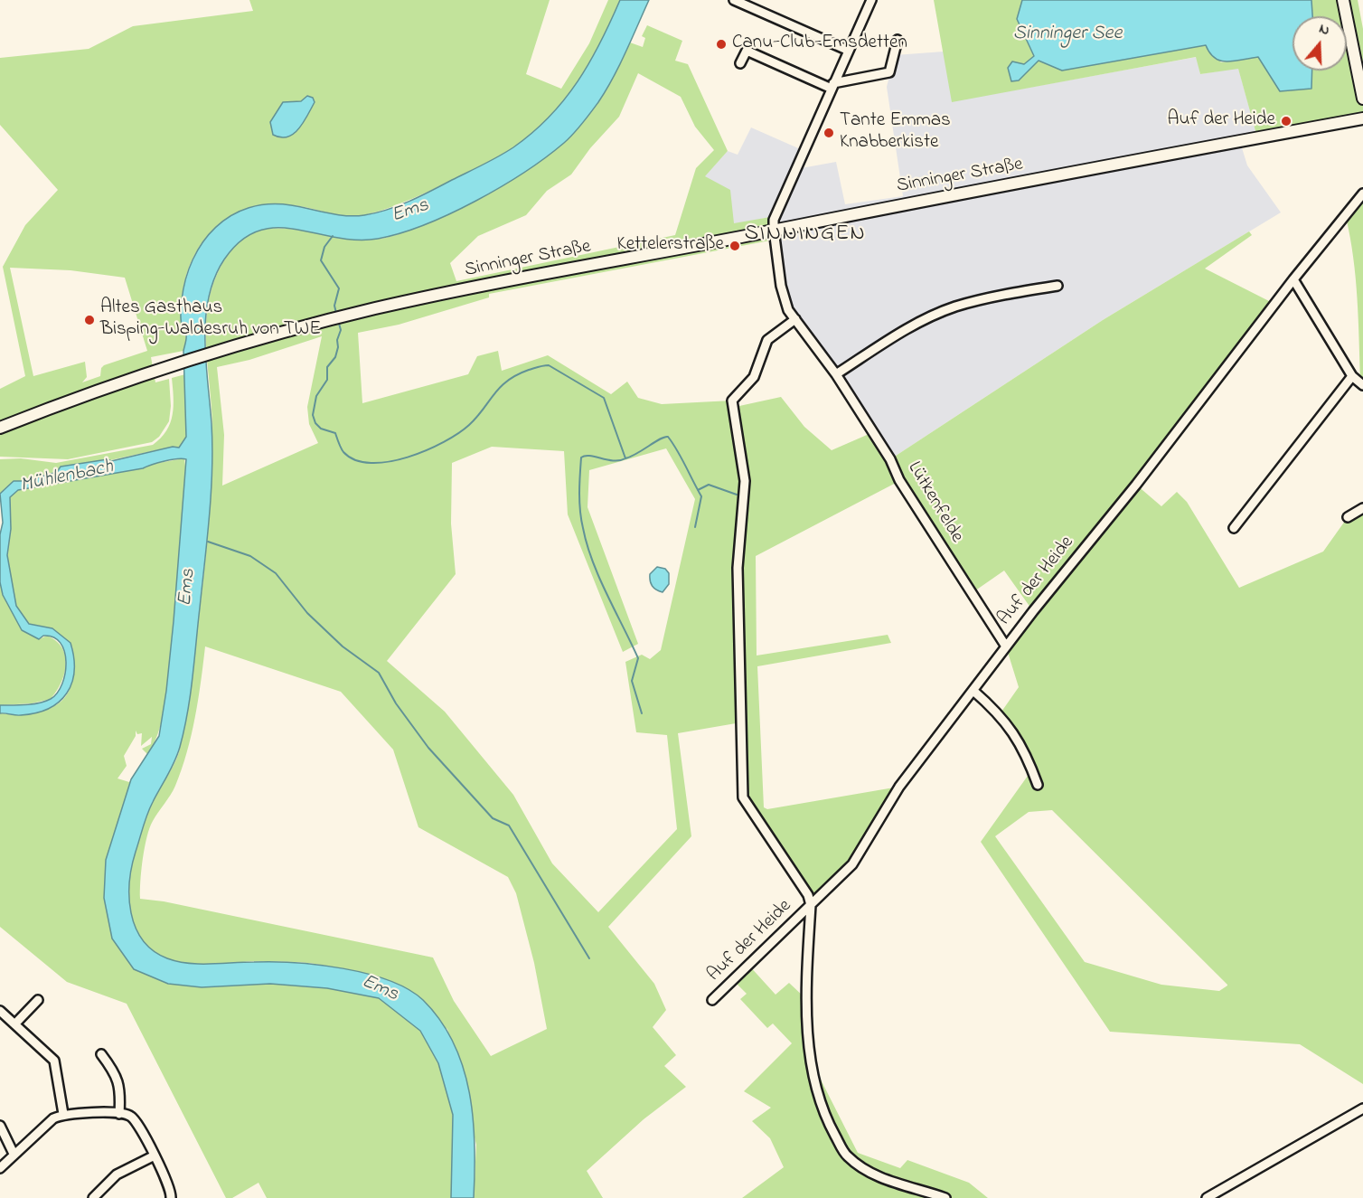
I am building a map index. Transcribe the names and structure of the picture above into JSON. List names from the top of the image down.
{
  "streets": {
    "main road": ["Sinninger Straße"],
    "street": ["Lütkenfelde", "Auf der Heide"]
  },
  "crossings": [
    ["Sinninger Straße", "Lütkenfelde"],
    ["Lütkenfelde", "Auf der Heide"]
  ],
  "districts": ["SINNINGEN"],
  "water": ["Sinninger See", "Ems", "Mühlenbach"],
  "places": [
    "Canu-Club-Emsdetten",
    "Auf der Heide",
    "Tante Emmas Knabberkiste",
    "Kettelerstraße",
    "Altes Gasthaus Bisping-Waldesruh von TWE"
  ],
  "north": "top"
}
